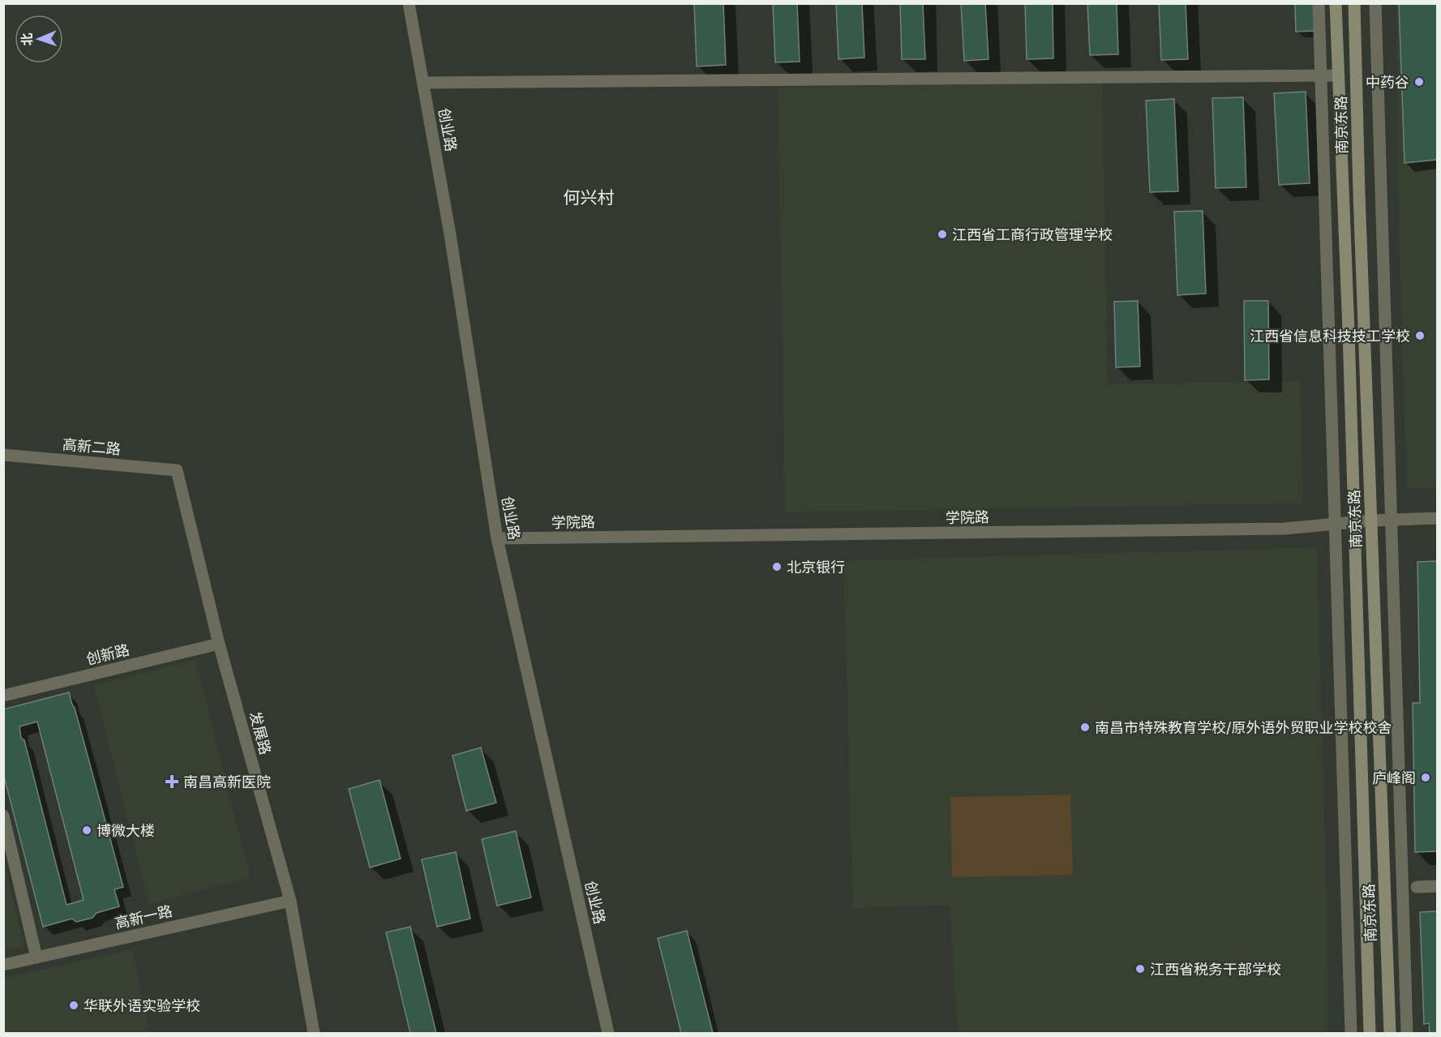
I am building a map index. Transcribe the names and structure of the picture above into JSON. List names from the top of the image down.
{
  "streets": {
    "main road": ["南京东路"],
    "street": [
      "创业路",
      "高新二路",
      "学院路",
      "创新路",
      "发展路",
      "高新一路"
    ]
  },
  "crossings": [
    ["南京东路", "学院路"],
    ["创业路", "学院路"],
    ["高新二路", "发展路"],
    ["创新路", "发展路"],
    ["发展路", "高新一路"]
  ],
  "districts": ["何兴村"],
  "places": {
    "other": [
      "中药谷",
      "江西省工商行政管理学校",
      "江西省信息科技技工学校",
      "北京银行",
      "南昌市特殊教育学校/原外语外贸职业学校校舍",
      "庐峰阁",
      "博微大楼",
      "江西省税务干部学校",
      "华联外语实验学校"
    ],
    "health": ["南昌高新医院"]
  },
  "north": "left"
}
